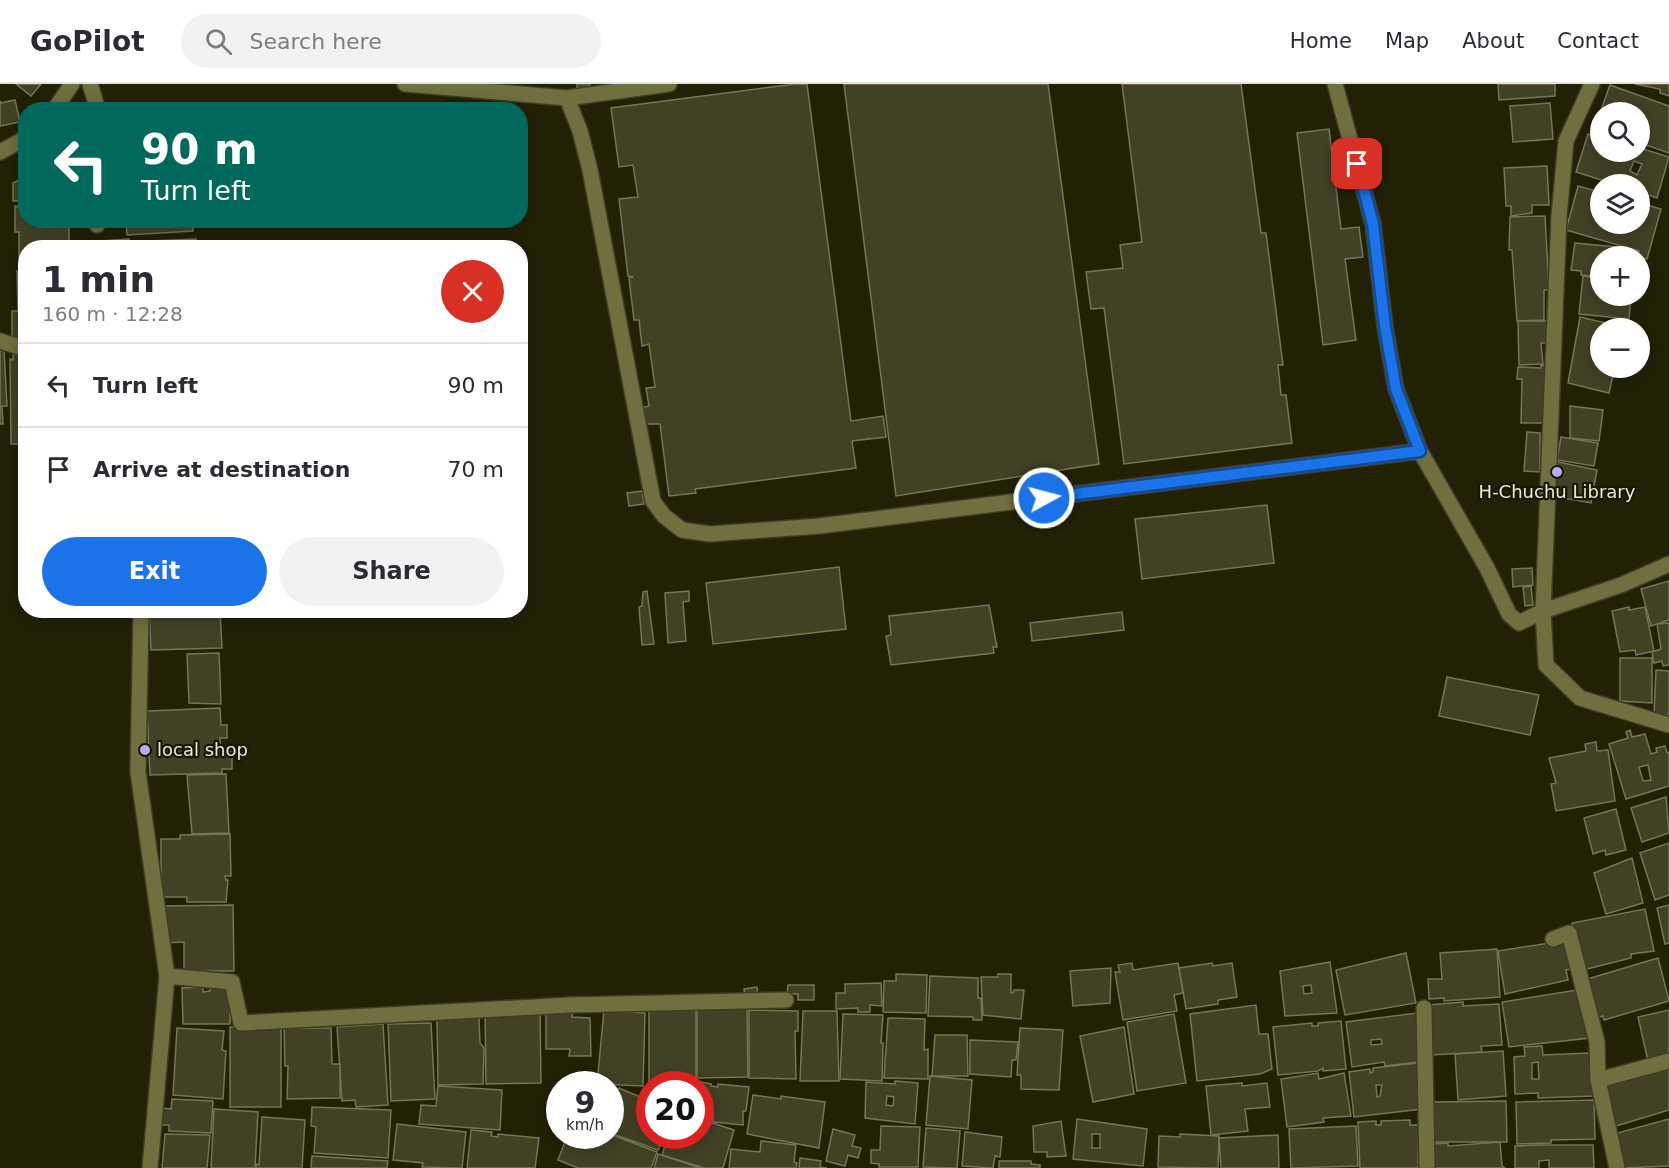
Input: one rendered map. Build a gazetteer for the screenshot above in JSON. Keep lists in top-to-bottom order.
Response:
{
  "places": ["H-Chuchu Library", "local shop"],
  "page": {
    "header": "GoPilot",
    "search": "Search here",
    "nav": [
      "Home",
      "Map",
      "About",
      "Contact"
    ],
    "map_buttons": ["+", "−"],
    "turn": ["90 m", "Turn left"],
    "heading": ["1 min", "160 m · 12:28"],
    "list": [
      {
        "name": "Turn left",
        "value": "90 m"
      },
      {
        "name": "Arrive at destination",
        "value": "70 m"
      }
    ],
    "buttons": ["Exit", "Share"],
    "speed": "9 km/h",
    "limit": "20"
  }
}
